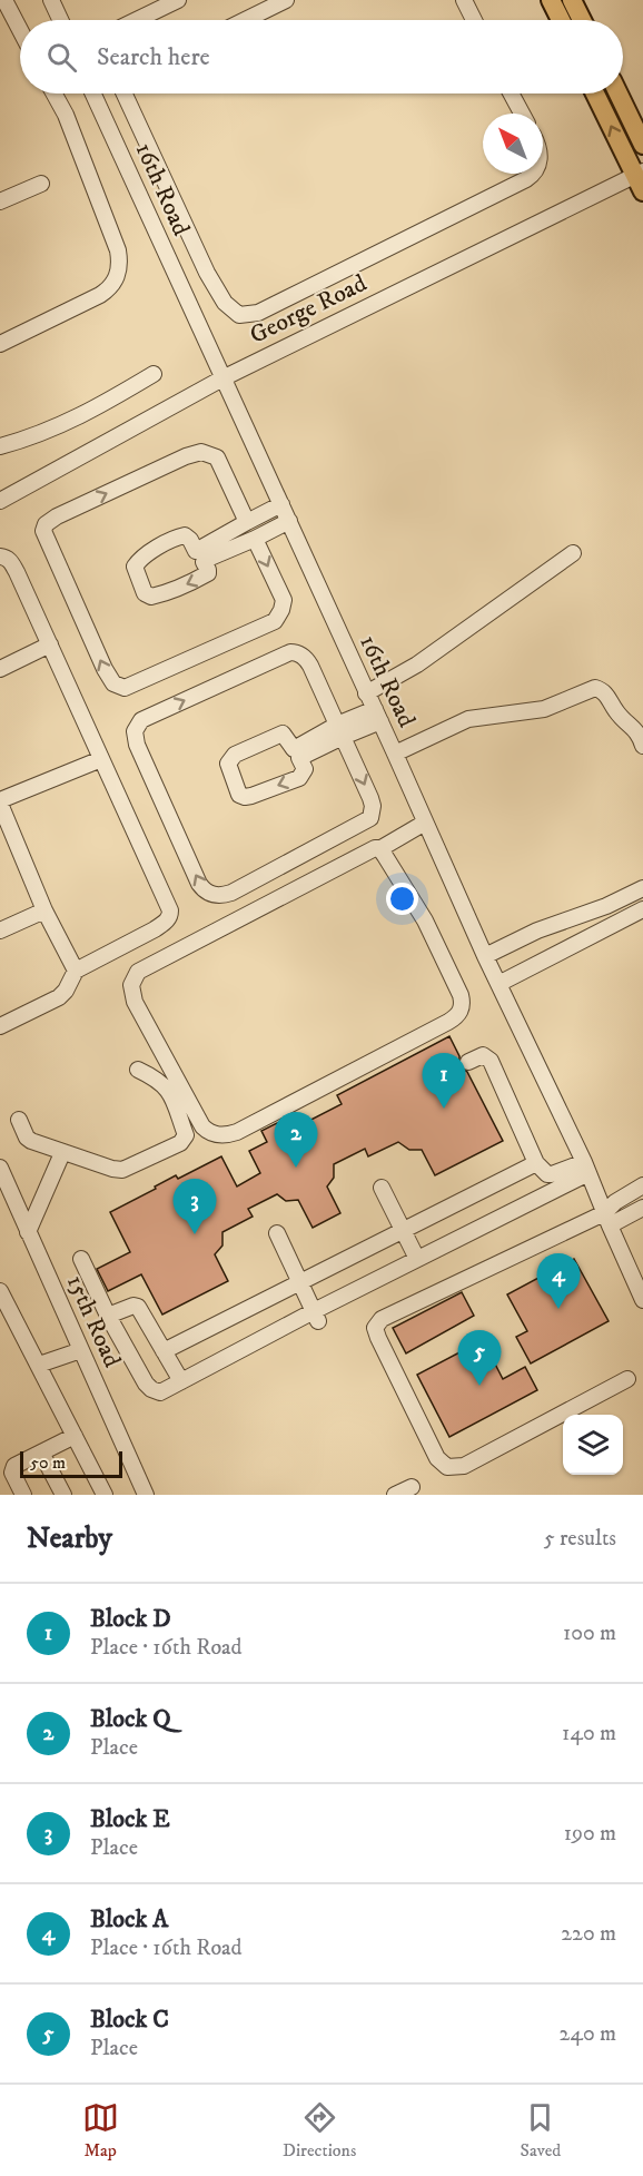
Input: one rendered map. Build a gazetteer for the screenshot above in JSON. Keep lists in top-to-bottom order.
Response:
{
  "streets": {
    "street": ["16th Road", "George Road", "15th Road"]
  },
  "crossings": [
    ["16th Road", "George Road"]
  ],
  "scale_bar": "50 m",
  "north": "top left",
  "page": {
    "search": "Search here",
    "pins": [
      "1",
      "2",
      "3",
      "4",
      "5"
    ],
    "scale": "50 m",
    "heading": ["Nearby", "5 results"],
    "list": [
      {
        "mark": "1",
        "name": "Block D",
        "note": "Place · 16th Road",
        "value": "100 m"
      },
      {
        "mark": "2",
        "name": "Block Q",
        "note": "Place",
        "value": "140 m"
      },
      {
        "mark": "3",
        "name": "Block E",
        "note": "Place",
        "value": "190 m"
      },
      {
        "mark": "4",
        "name": "Block A",
        "note": "Place · 16th Road",
        "value": "220 m"
      },
      {
        "mark": "5",
        "name": "Block C",
        "note": "Place",
        "value": "240 m"
      }
    ],
    "nav": ["Map", "Directions", "Saved"]
  }
}
